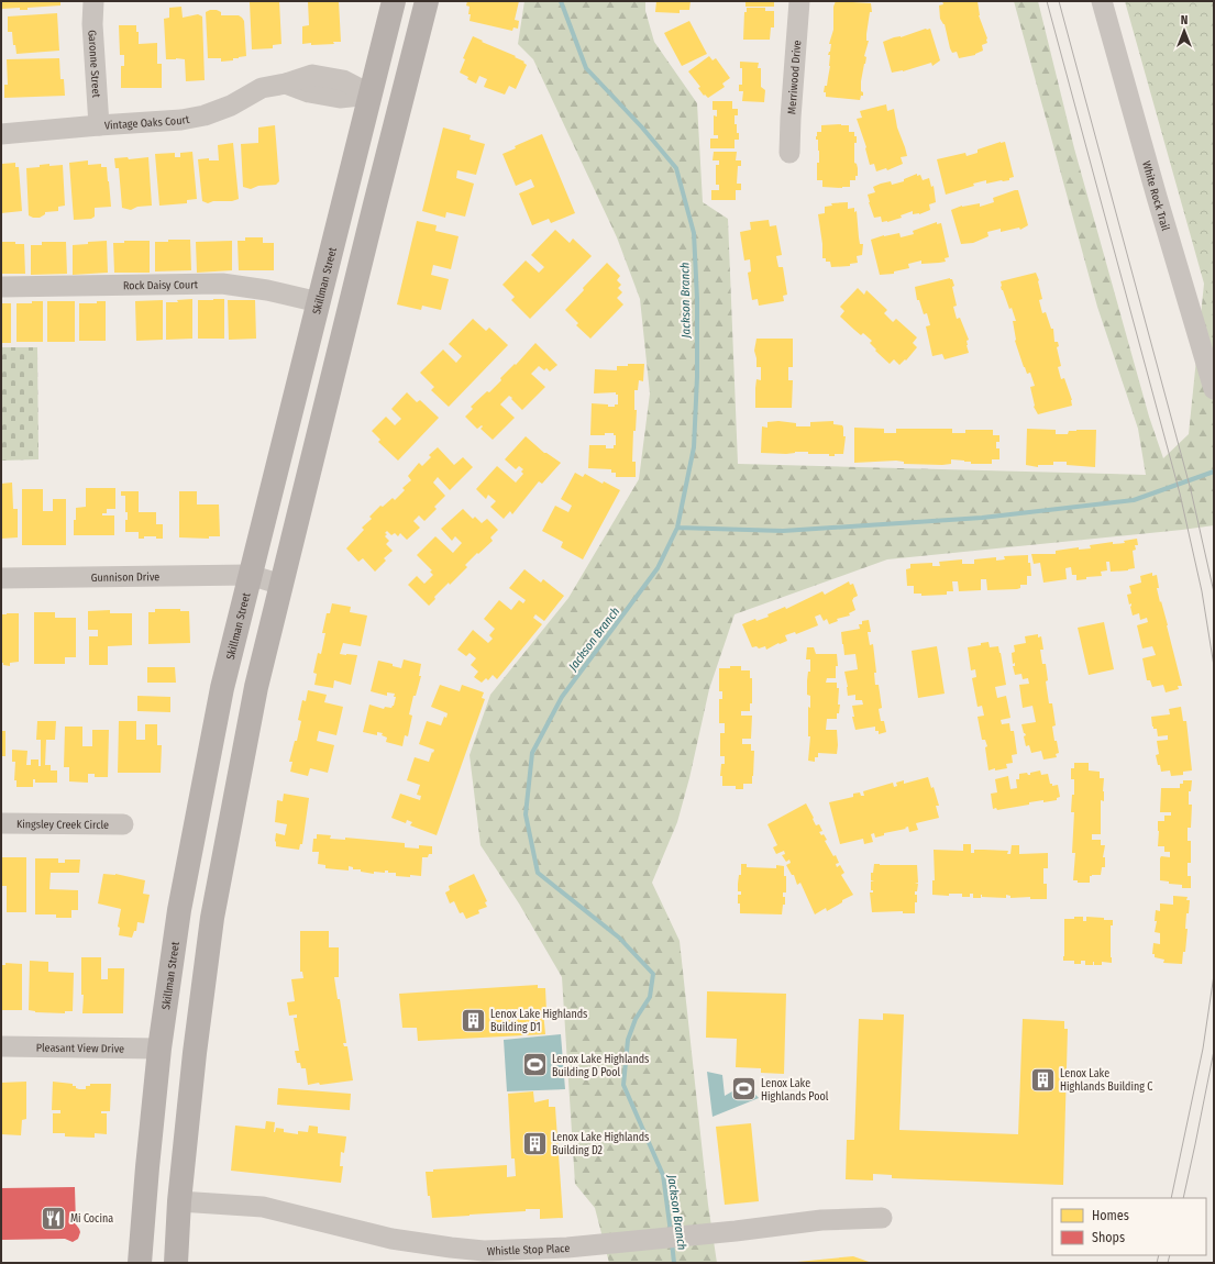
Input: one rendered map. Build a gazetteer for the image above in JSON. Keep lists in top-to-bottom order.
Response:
{
  "streets": {
    "main road": ["Skillman Street"],
    "street": [
      "Garonne Street",
      "Merriwood Drive",
      "Vintage Oaks Court",
      "White Rock Trail",
      "Rock Daisy Court",
      "Gunnison Drive",
      "Kingsley Creek Circle",
      "Pleasant View Drive",
      "Whistle Stop Place"
    ]
  },
  "crossings": [
    ["Garonne Street", "Vintage Oaks Court"],
    ["Vintage Oaks Court", "Skillman Street"],
    ["Skillman Street", "Rock Daisy Court"],
    ["Skillman Street", "Gunnison Drive"],
    ["Skillman Street", "Pleasant View Drive"]
  ],
  "water": ["Jackson Branch"],
  "places": {
    "building": ["Lenox Lake Highlands Building D1", "Lenox Lake Highlands Building C", "Lenox Lake Highlands Building D2"],
    "sports": ["Lenox Lake Highlands Building D Pool", "Lenox Lake Highlands Pool"],
    "restaurant": ["Mi Cocina"]
  },
  "legend": ["Homes", "Shops"],
  "north": "top"
}
